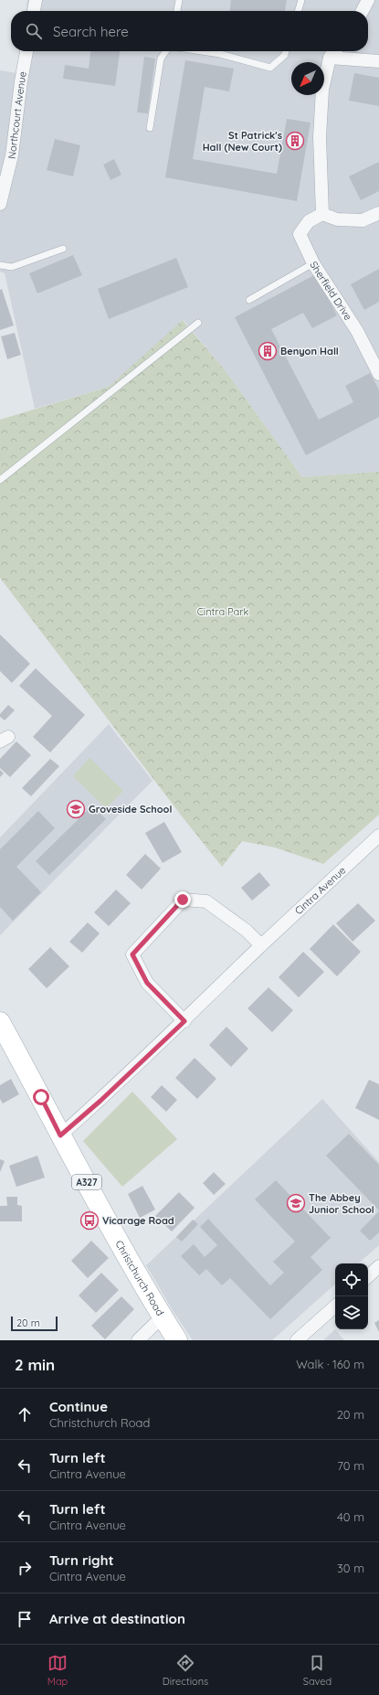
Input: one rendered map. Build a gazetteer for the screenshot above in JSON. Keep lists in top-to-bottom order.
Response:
{
  "streets": {
    "main road": ["A327", "Christchurch Road"],
    "street": ["Northcourt Avenue", "Sherfield Drive", "Cintra Avenue"]
  },
  "crossings": [
    ["Cintra Avenue", "Christchurch Road"]
  ],
  "parks": ["Cintra Park"],
  "places": {
    "building": ["St Patrick's Hall (New Court)", "Benyon Hall"],
    "school or university": ["Groveside School", "The Abbey Junior School"],
    "bus stop": ["Vicarage Road"]
  },
  "scale_bar": "20 m",
  "north": "bottom left",
  "page": {
    "search": "Search here",
    "scale": "20 m",
    "heading": ["2 min", "Walk · 160 m"],
    "list": [
      ["Continue", "Christchurch Road", "20 m"],
      ["Turn left", "Cintra Avenue", "70 m"],
      ["Turn left", "Cintra Avenue", "40 m"],
      ["Turn right", "Cintra Avenue", "30 m"],
      "Arrive at destination"
    ],
    "nav": ["Map", "Directions", "Saved"]
  }
}
